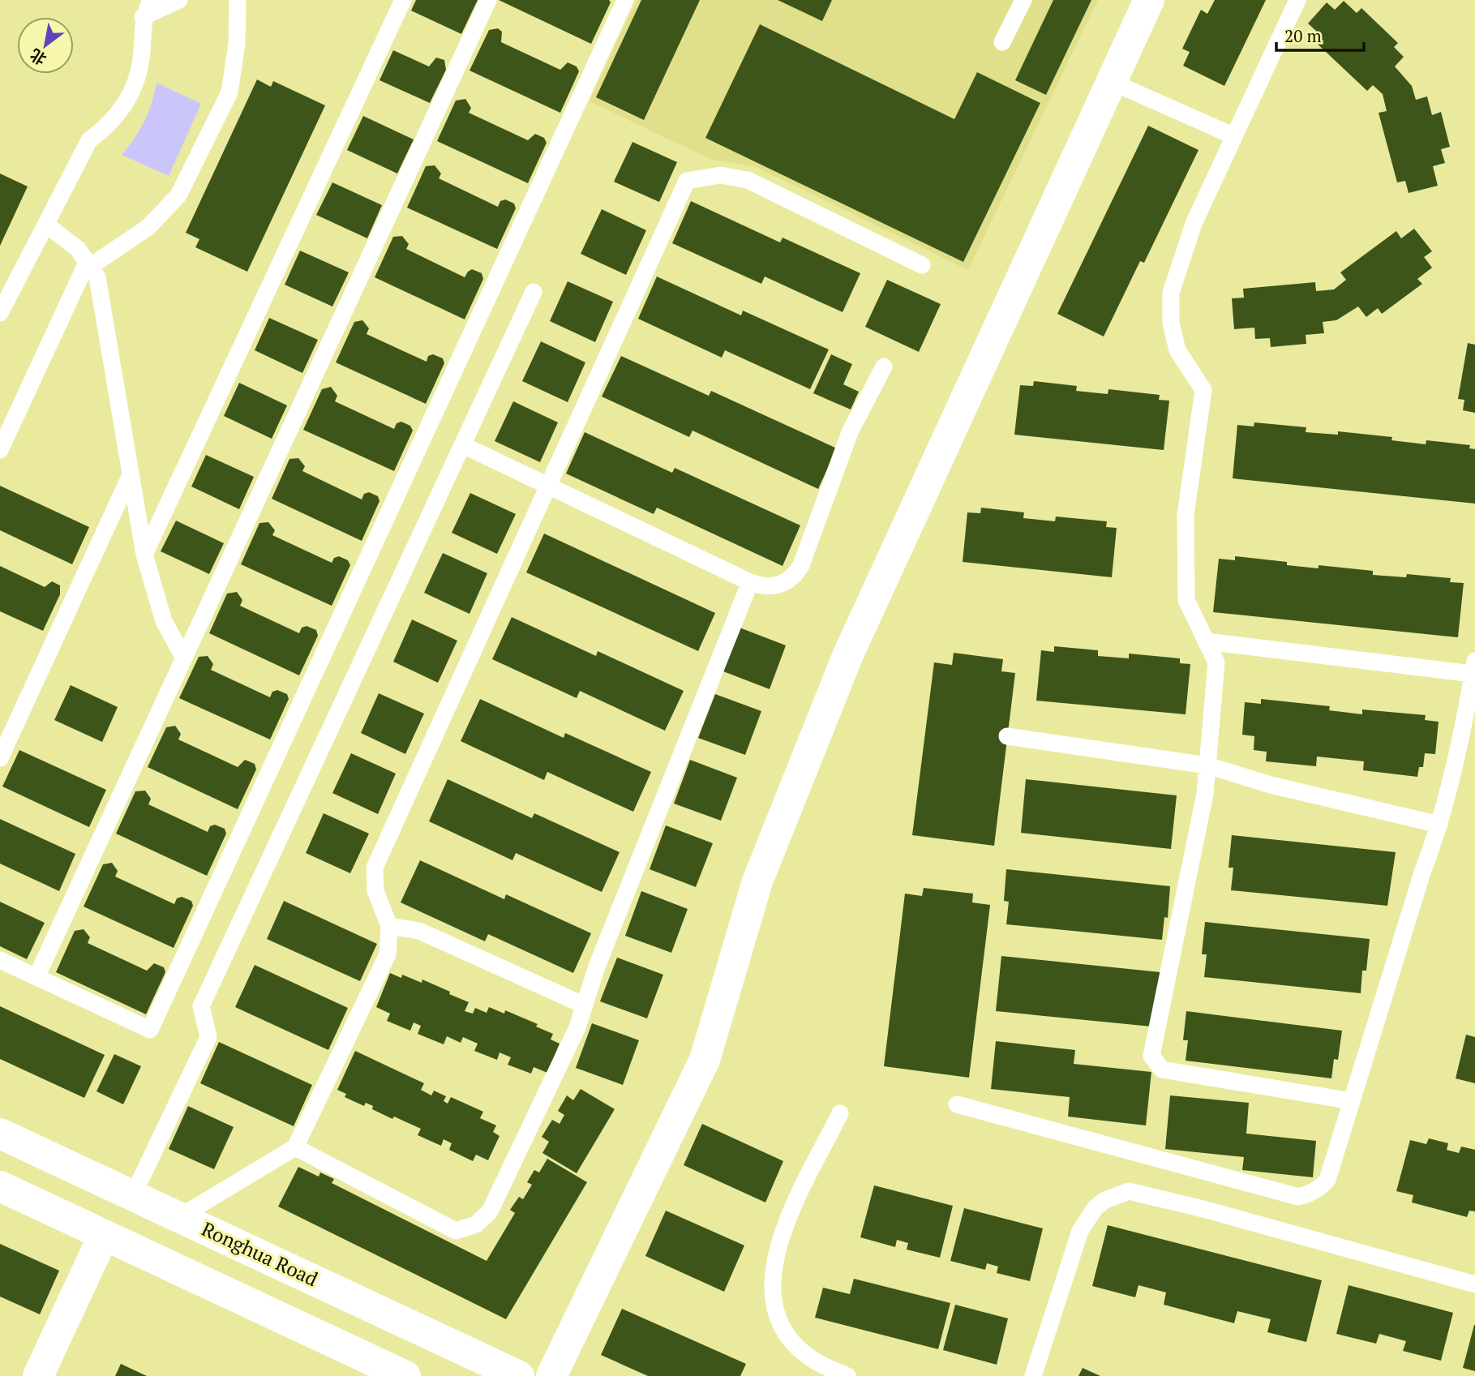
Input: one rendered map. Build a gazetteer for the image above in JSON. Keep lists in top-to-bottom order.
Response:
{
  "streets": {
    "street": ["Ronghua Road"]
  },
  "scale_bar": "20 m",
  "north": "bottom left"
}
